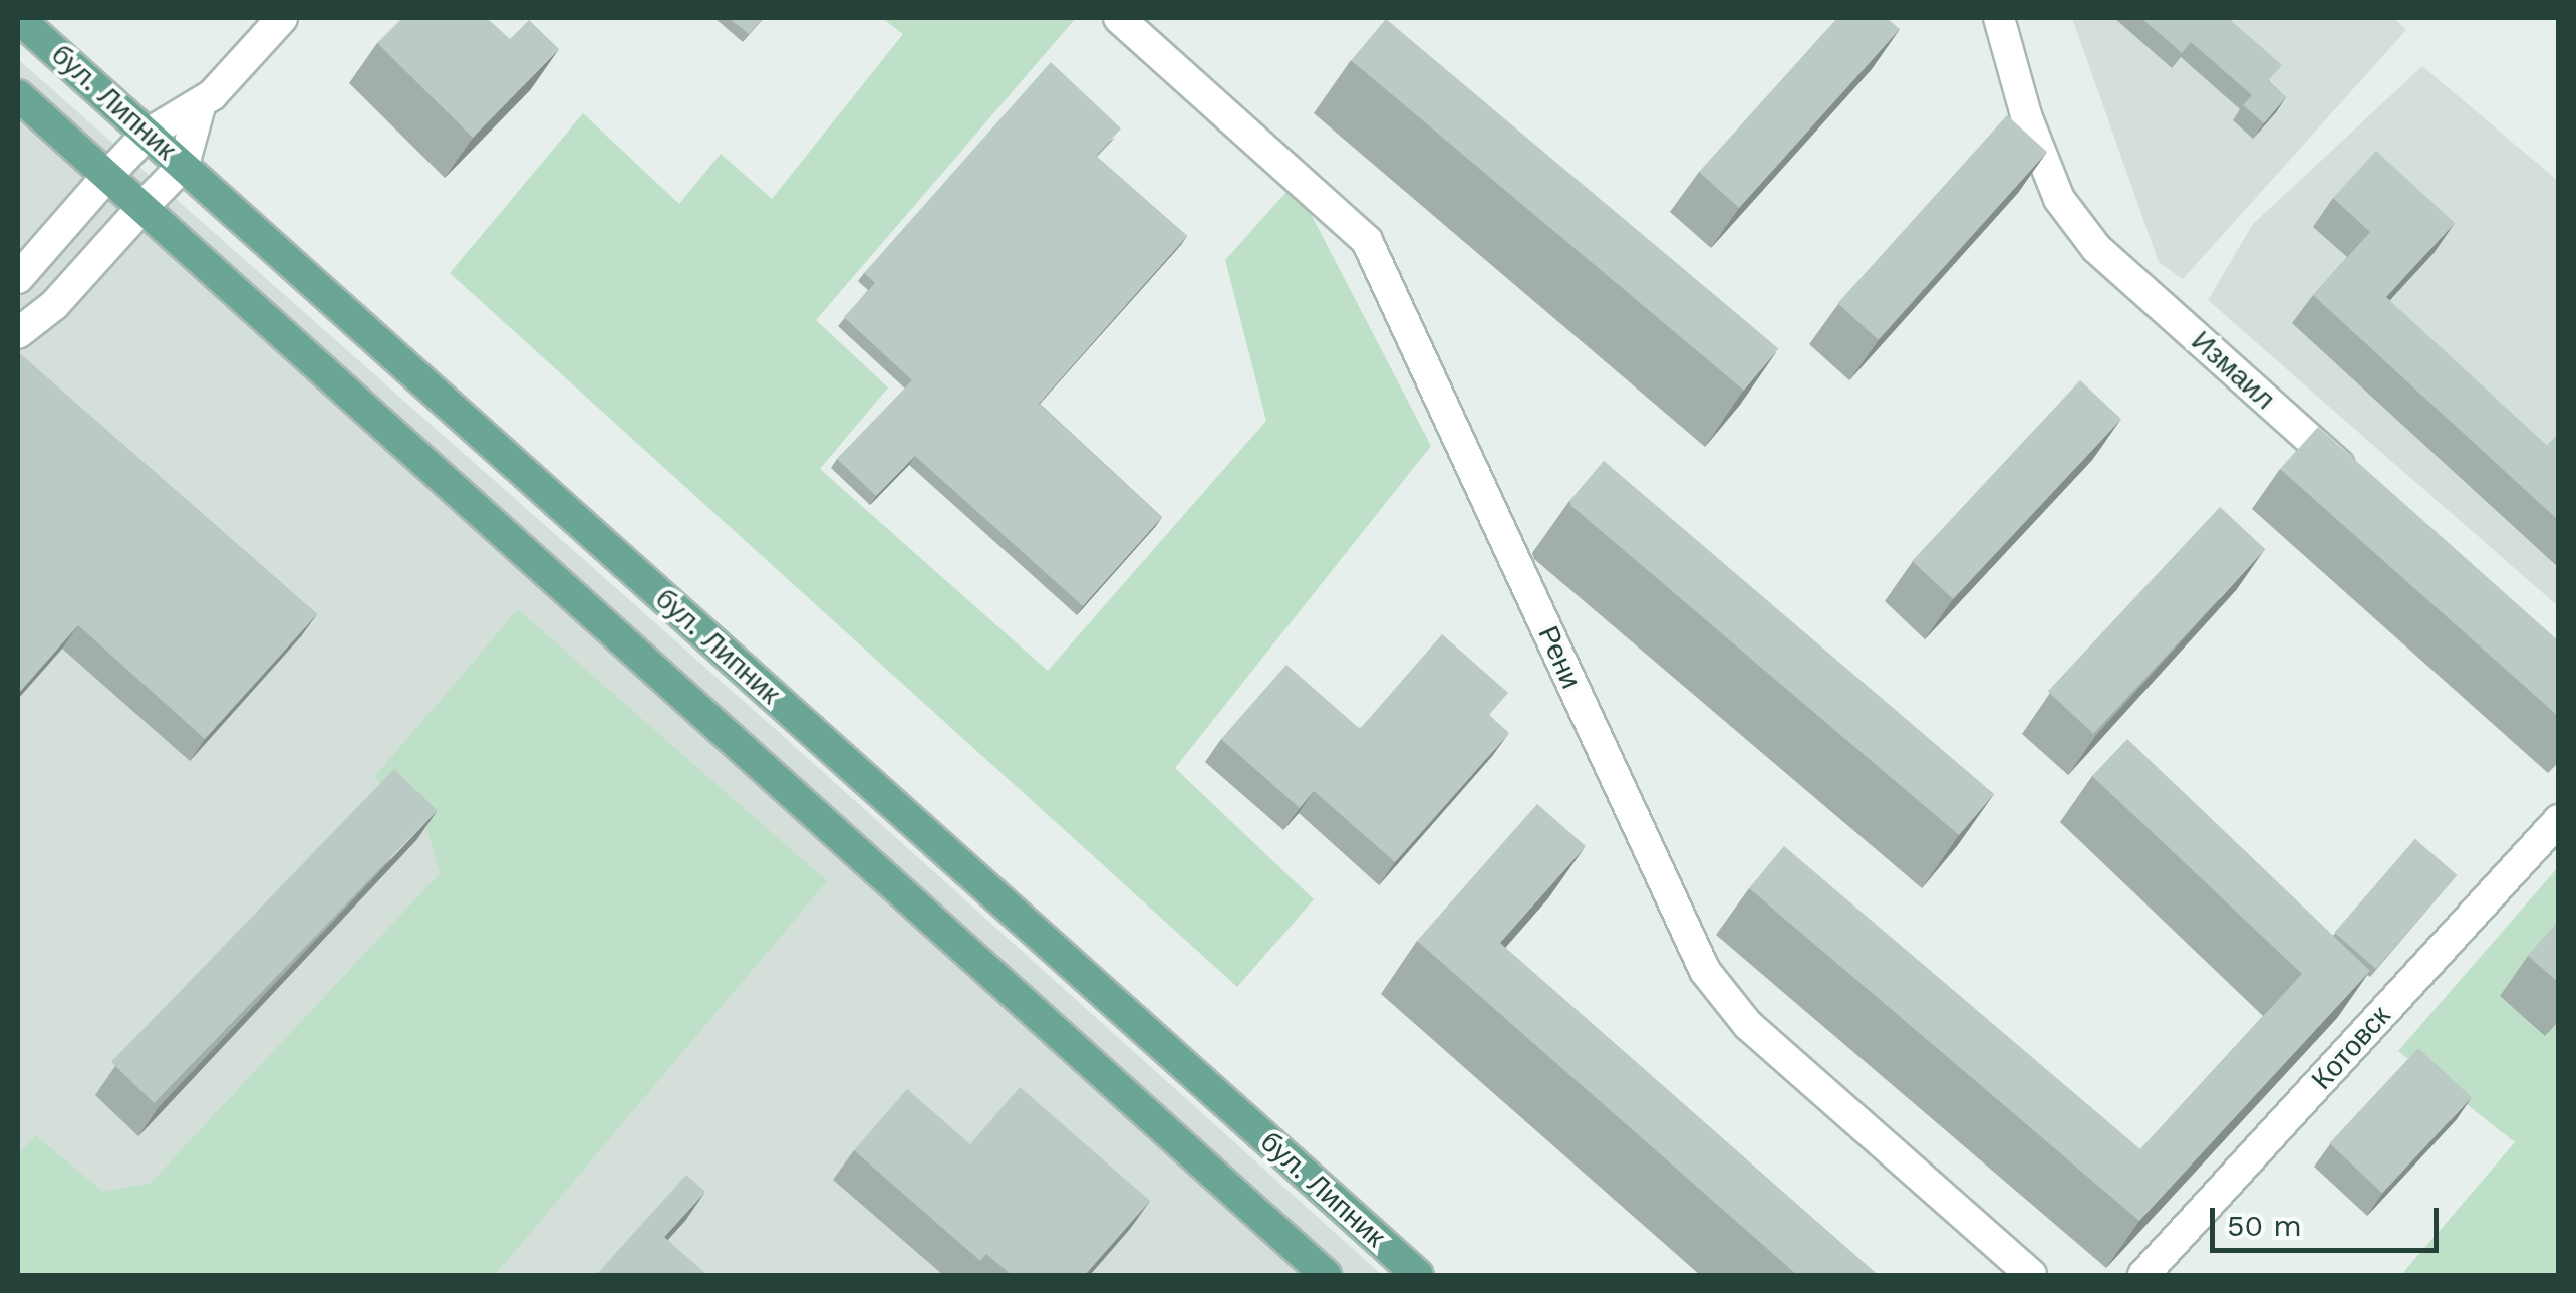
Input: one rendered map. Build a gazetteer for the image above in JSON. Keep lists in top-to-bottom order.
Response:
{
  "streets": {
    "main road": ["бул. Липник"],
    "street": ["Измаил", "Рени", "Котовск"]
  },
  "scale_bar": "50 m"
}
